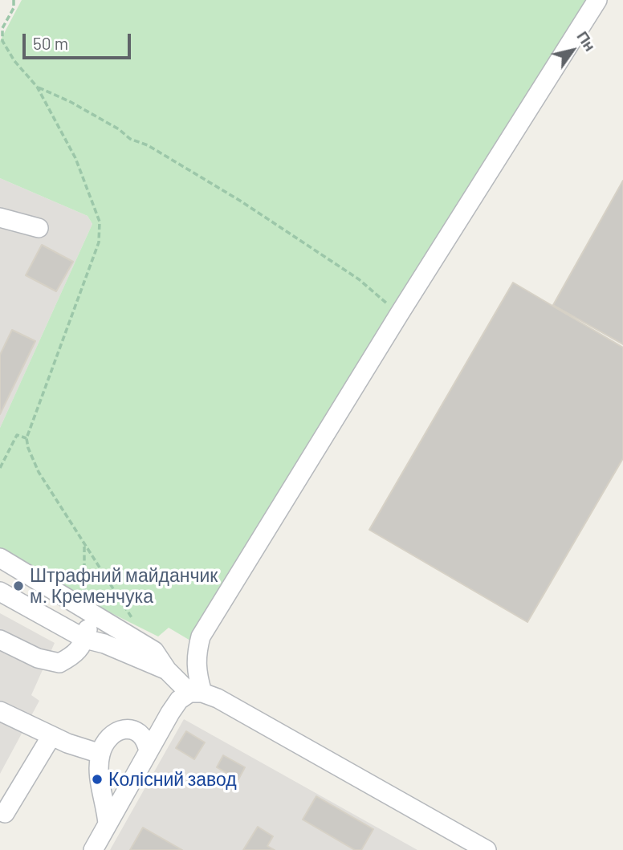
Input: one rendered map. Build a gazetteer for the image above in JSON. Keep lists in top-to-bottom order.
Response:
{
  "places": ["Штрафний майданчик м. Кременчука", "Колісний завод"],
  "scale_bar": "50 m",
  "north": "top right"
}
